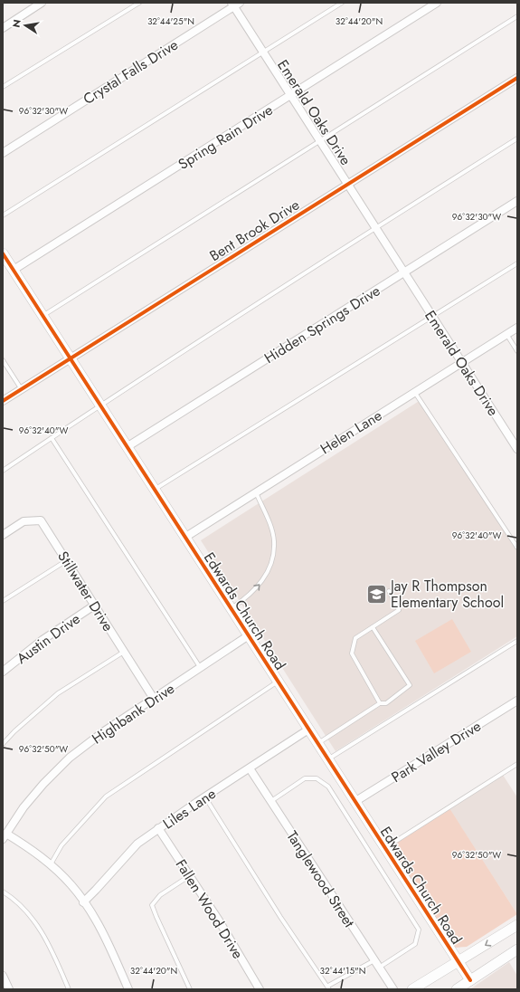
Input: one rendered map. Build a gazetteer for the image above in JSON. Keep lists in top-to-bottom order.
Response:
{
  "streets": {
    "street": [
      "Crystal Falls Drive",
      "Emerald Oaks Drive",
      "Spring Rain Drive",
      "Bent Brook Drive",
      "Hidden Springs Drive",
      "Helen Lane",
      "Stillwater Drive",
      "Edwards Church Road",
      "Austin Drive",
      "Highbank Drive",
      "Park Valley Drive",
      "Liles Lane",
      "Tanglewood Street",
      "Fallen Wood Drive"
    ]
  },
  "crossings": [
    ["Crystal Falls Drive", "Emerald Oaks Drive"],
    ["Emerald Oaks Drive", "Spring Rain Drive"],
    ["Emerald Oaks Drive", "Bent Brook Drive"],
    ["Emerald Oaks Drive", "Hidden Springs Drive"],
    ["Emerald Oaks Drive", "Helen Lane"],
    ["Spring Rain Drive", "Edwards Church Road"],
    ["Bent Brook Drive", "Edwards Church Road"],
    ["Hidden Springs Drive", "Edwards Church Road"],
    ["Helen Lane", "Edwards Church Road"],
    ["Stillwater Drive", "Austin Drive"],
    ["Stillwater Drive", "Highbank Drive"],
    ["Edwards Church Road", "Highbank Drive"],
    ["Edwards Church Road", "Park Valley Drive"],
    ["Edwards Church Road", "Liles Lane"],
    ["Liles Lane", "Tanglewood Street"],
    ["Liles Lane", "Fallen Wood Drive"]
  ],
  "places": {
    "school or university": ["Jay R Thompson Elementary School"]
  },
  "north": "left",
  "coordinates": [
    "32°44'25\"N",
    "32°44'20\"N",
    "96°32'30\"W",
    "96°32'40\"W",
    "96°32'50\"W",
    "32°44'15\"N"
  ]
}
